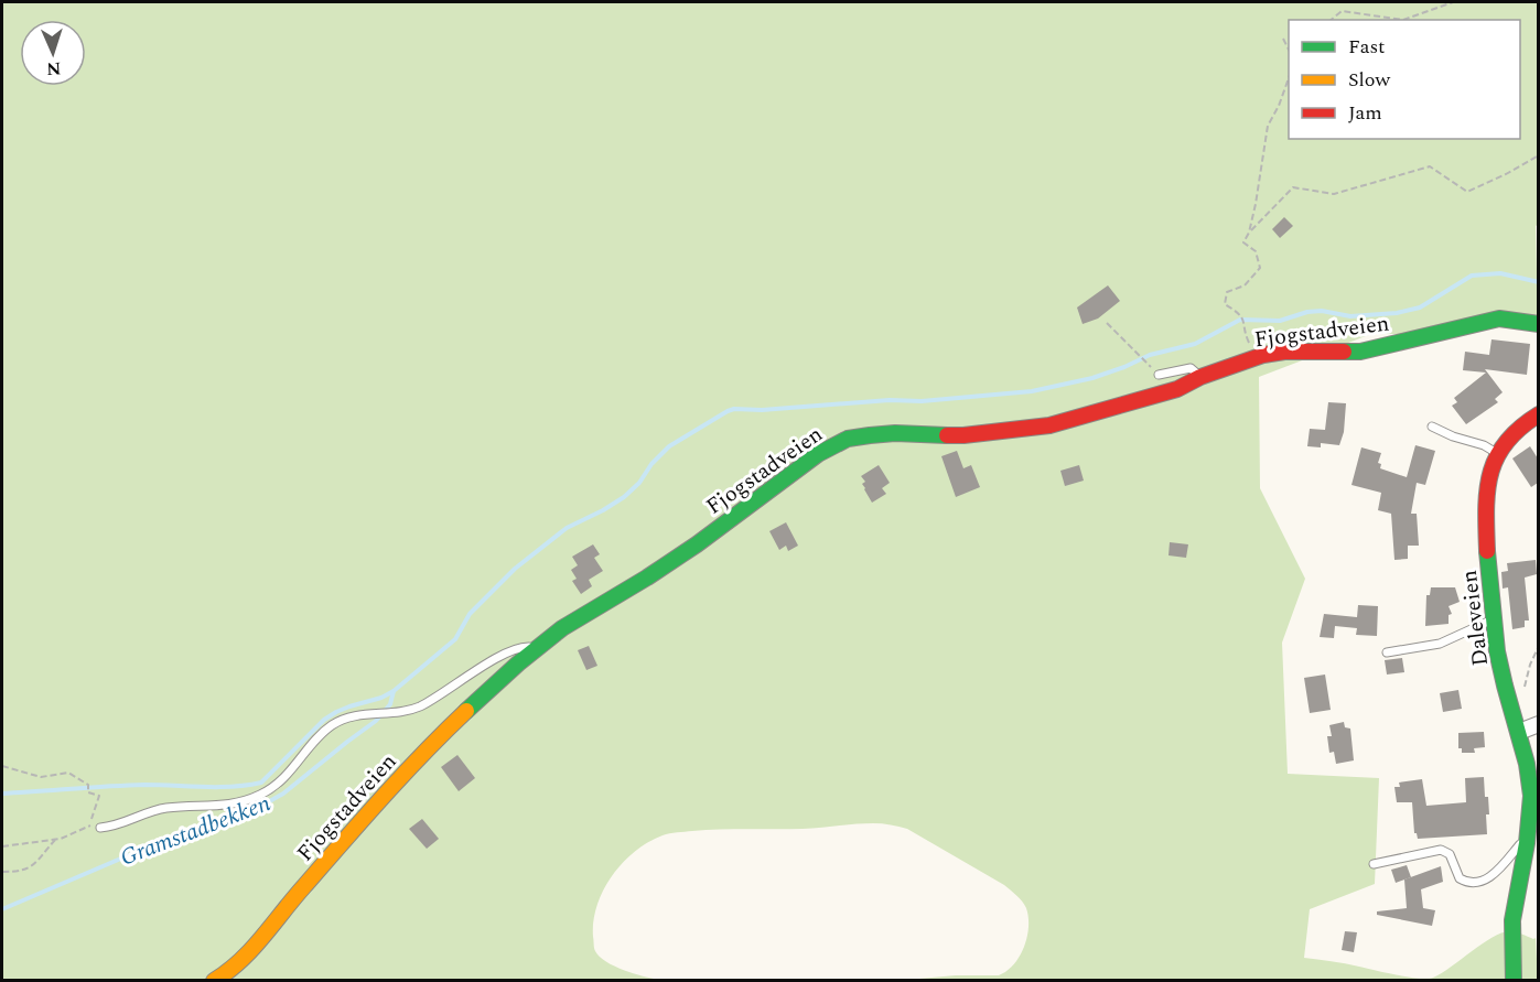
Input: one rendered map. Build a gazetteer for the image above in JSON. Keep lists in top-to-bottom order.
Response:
{
  "streets": {
    "main road": ["Fjogstadveien", "Daleveien"]
  },
  "water": ["Gramstadbekken"],
  "legend": ["Fast", "Slow", "Jam"],
  "north": "bottom"
}
